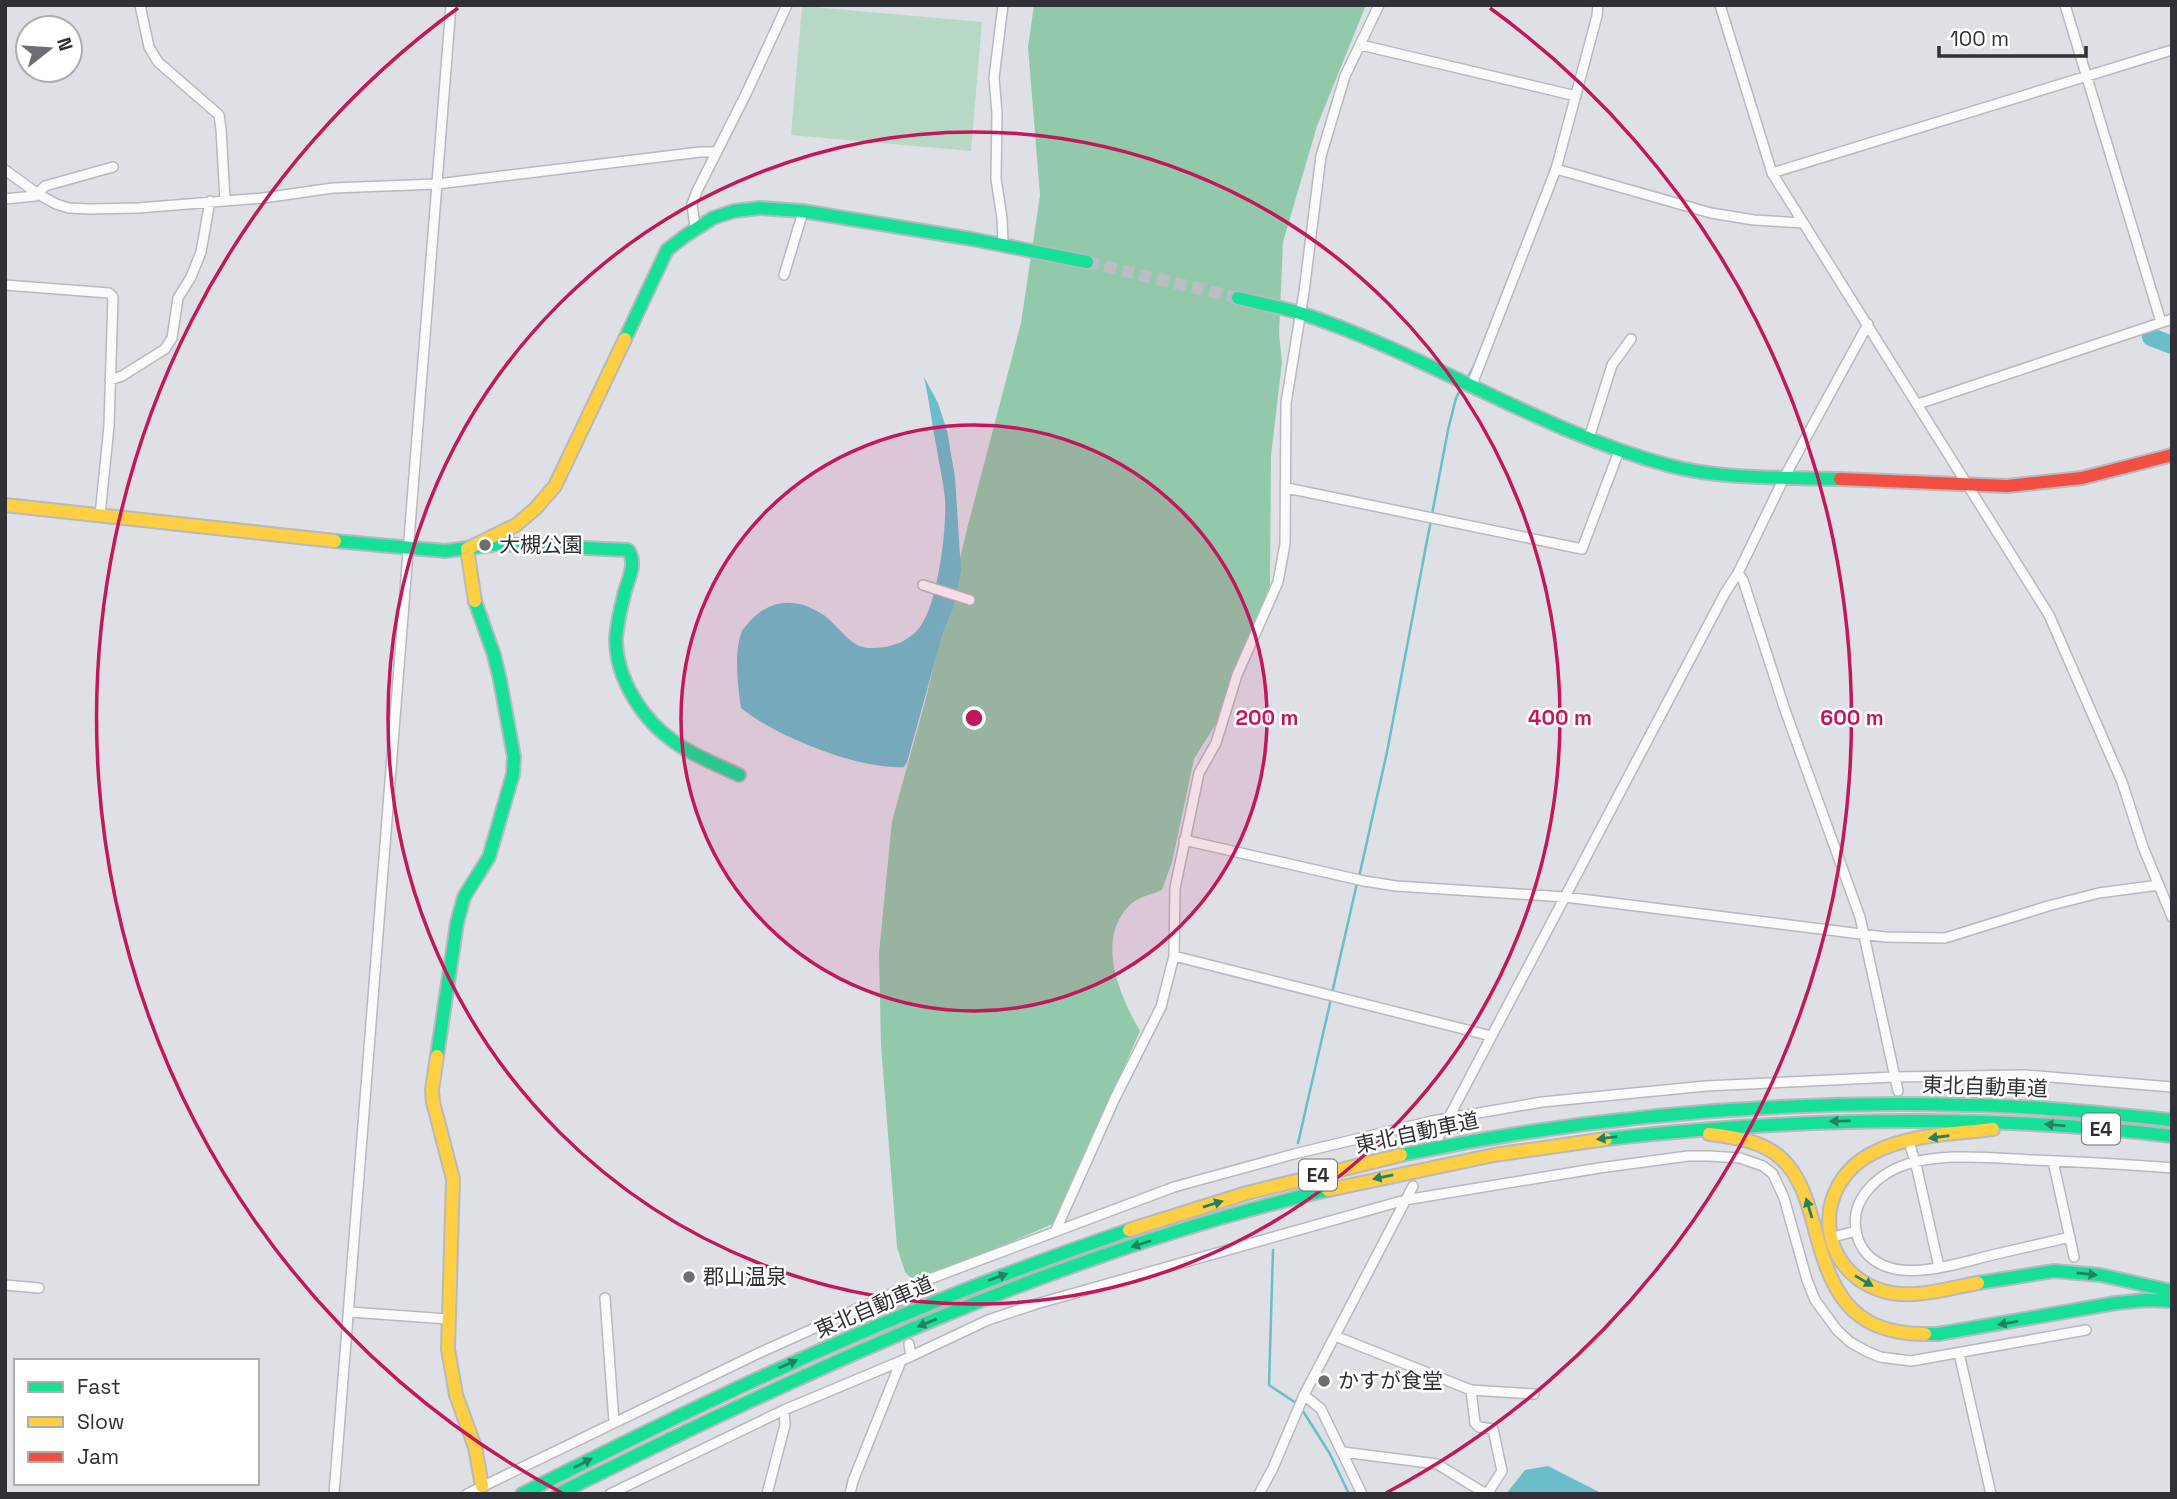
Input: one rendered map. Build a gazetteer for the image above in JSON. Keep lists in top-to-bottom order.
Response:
{
  "streets": {
    "main road": ["東北自動車道", "E4"]
  },
  "places": ["大槻公園", "郡山温泉", "かすが食堂"],
  "legend": ["Fast", "Slow", "Jam"],
  "scale_bar": "100 m",
  "north": "right",
  "rings": ["200 m", "400 m", "600 m"]
}
